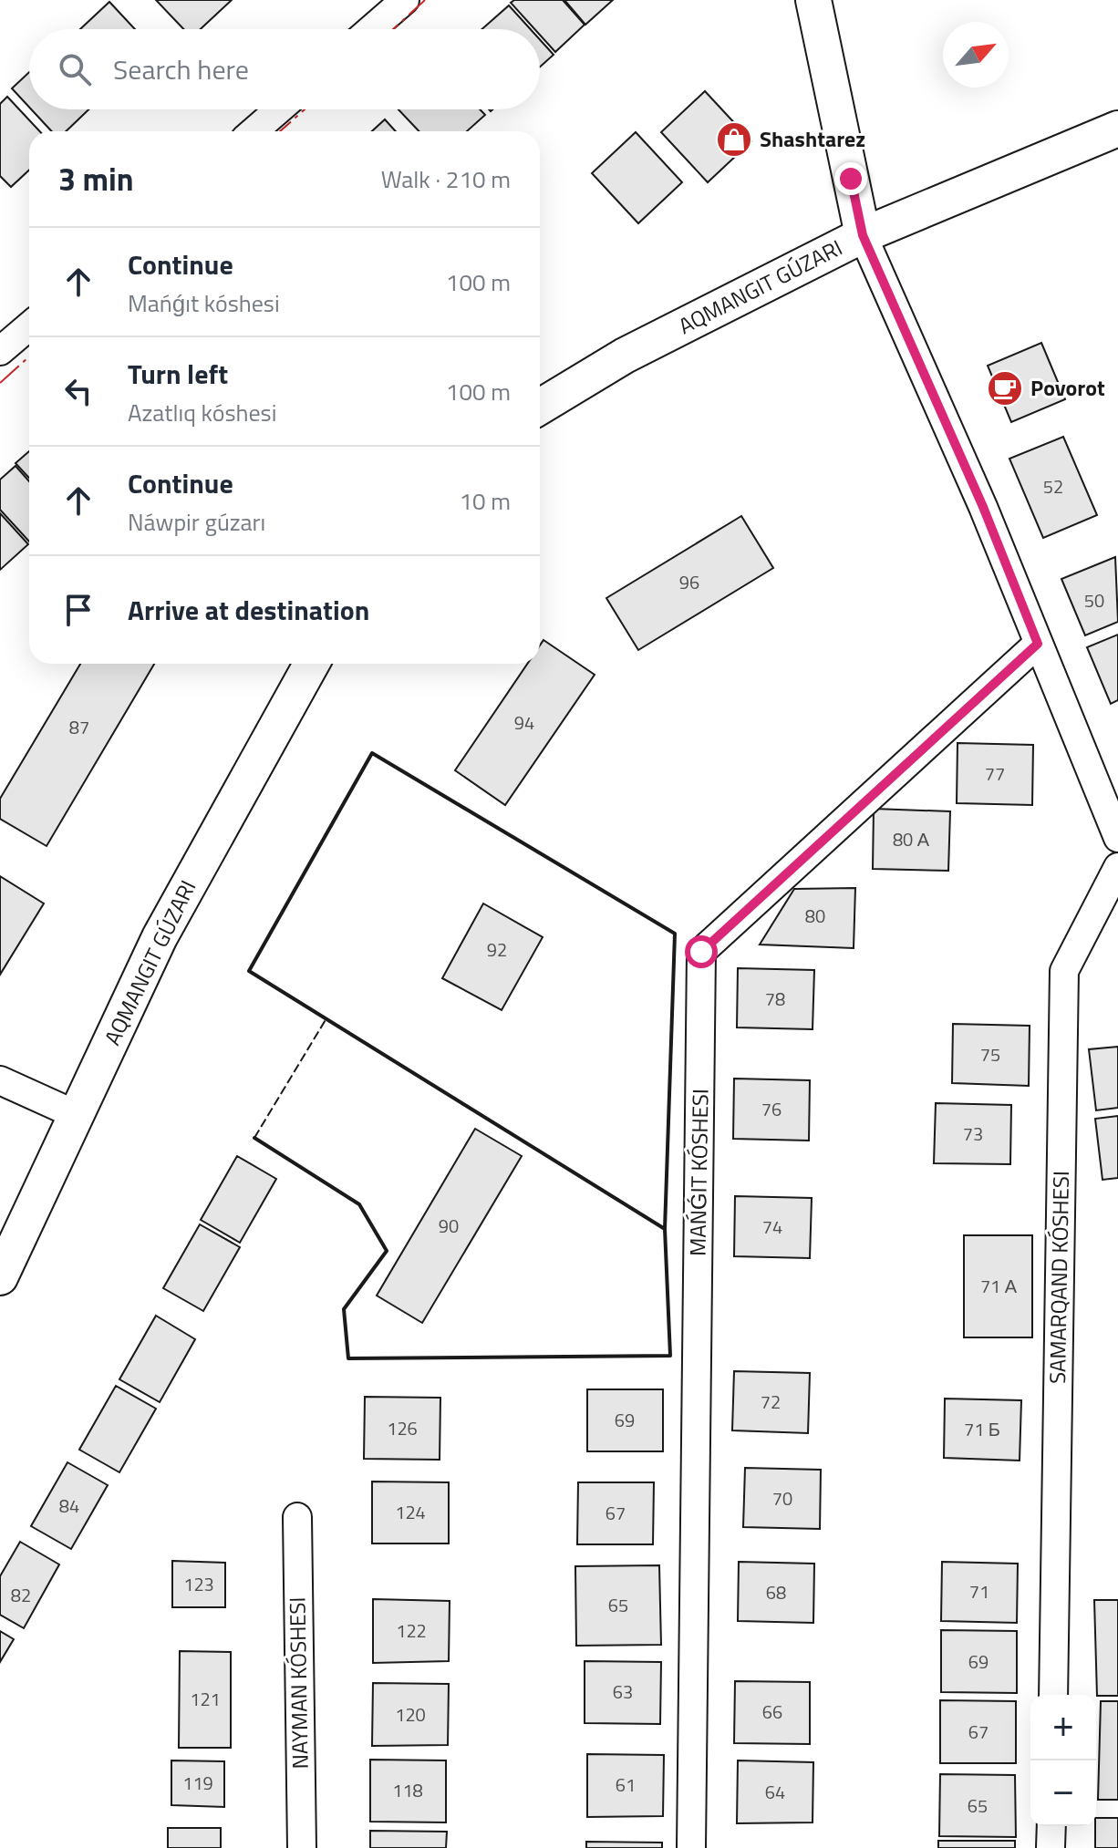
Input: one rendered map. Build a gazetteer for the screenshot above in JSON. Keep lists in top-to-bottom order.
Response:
{
  "streets": {
    "street": ["SAMARQAND KÓSHESI", "NAYMAN KÓSHESI"]
  },
  "places": {
    "shop": ["Shashtarez"],
    "cafe": ["Povorot"]
  },
  "house_numbers": [
    "52",
    "96",
    "50",
    "94",
    "87",
    "77",
    "80 А",
    "80",
    "92",
    "78",
    "75",
    "76",
    "73",
    "90",
    "74",
    "71 А",
    "72",
    "69",
    "126",
    "71 Б",
    "70",
    "84",
    "124",
    "67",
    "123",
    "71",
    "68",
    "82",
    "65",
    "122",
    "69",
    "63",
    "121",
    "66",
    "120",
    "67",
    "119",
    "61",
    "118",
    "64",
    "65"
  ],
  "north": "top right",
  "page": {
    "search": "Search here",
    "heading": ["3 min", "Walk · 210 m"],
    "list": [
      ["Continue", "Mańǵıt kóshesi", "100 m"],
      ["Turn left", "Azatlıq kóshesi", "100 m"],
      ["Continue", "Náwpir gúzarı", "10 m"],
      "Arrive at destination"
    ],
    "map_buttons": ["+", "−"]
  }
}
